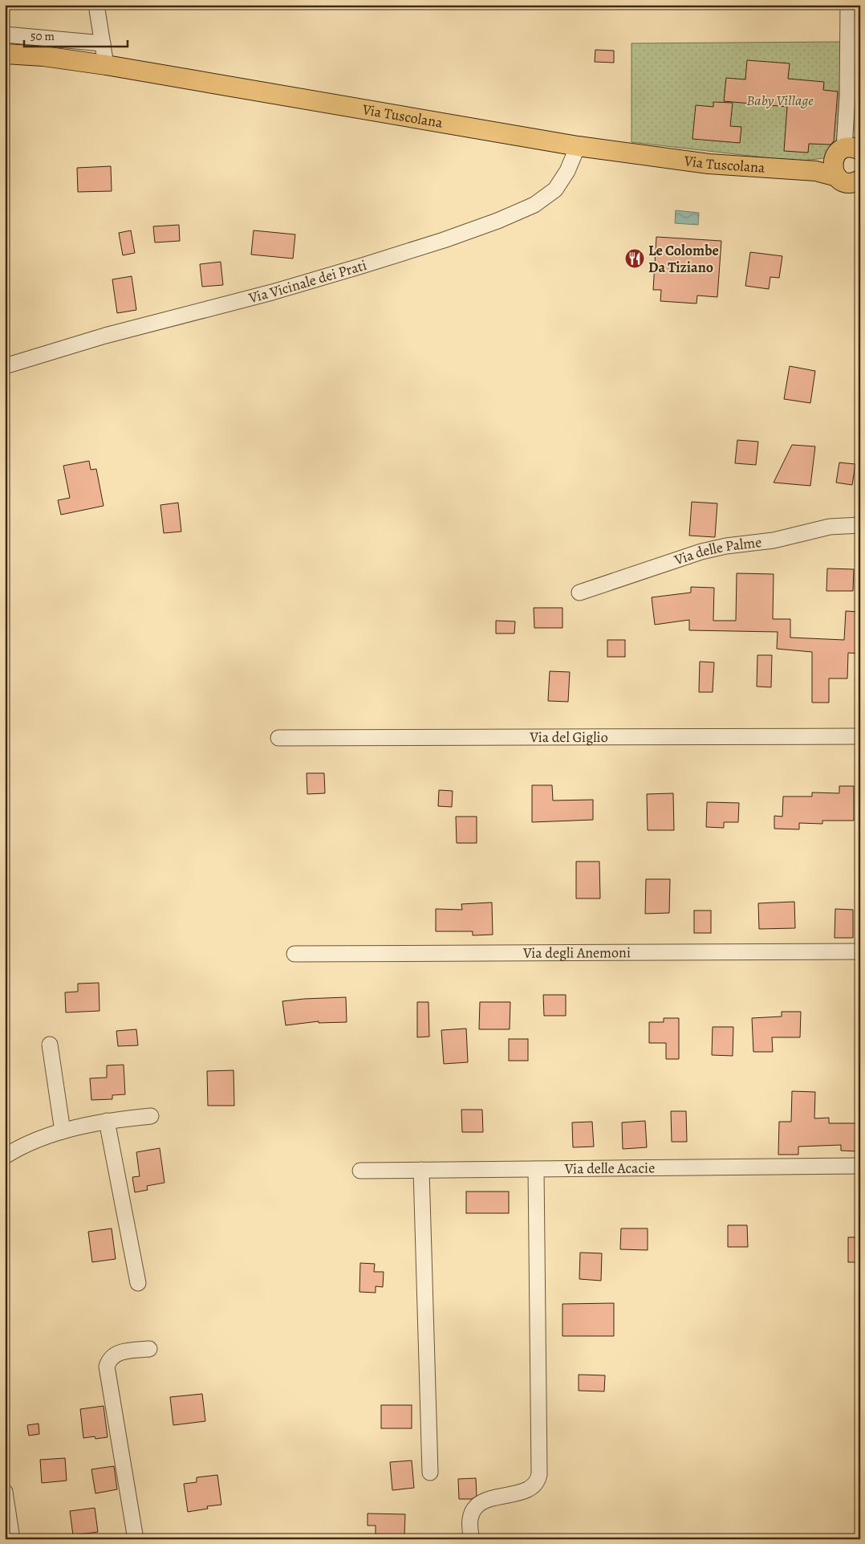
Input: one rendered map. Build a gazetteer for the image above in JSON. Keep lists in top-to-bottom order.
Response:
{
  "streets": {
    "main road": ["Via Tuscolana"],
    "street": [
      "Via Vicinale dei Prati",
      "Via delle Palme",
      "Via del Giglio",
      "Via degli Anemoni",
      "Via delle Acacie"
    ]
  },
  "crossings": [
    ["Via Tuscolana", "Via Vicinale dei Prati"]
  ],
  "parks": ["Baby Village"],
  "places": {
    "restaurant": ["Le Colombe Da Tiziano"]
  },
  "scale_bar": "50 m"
}
